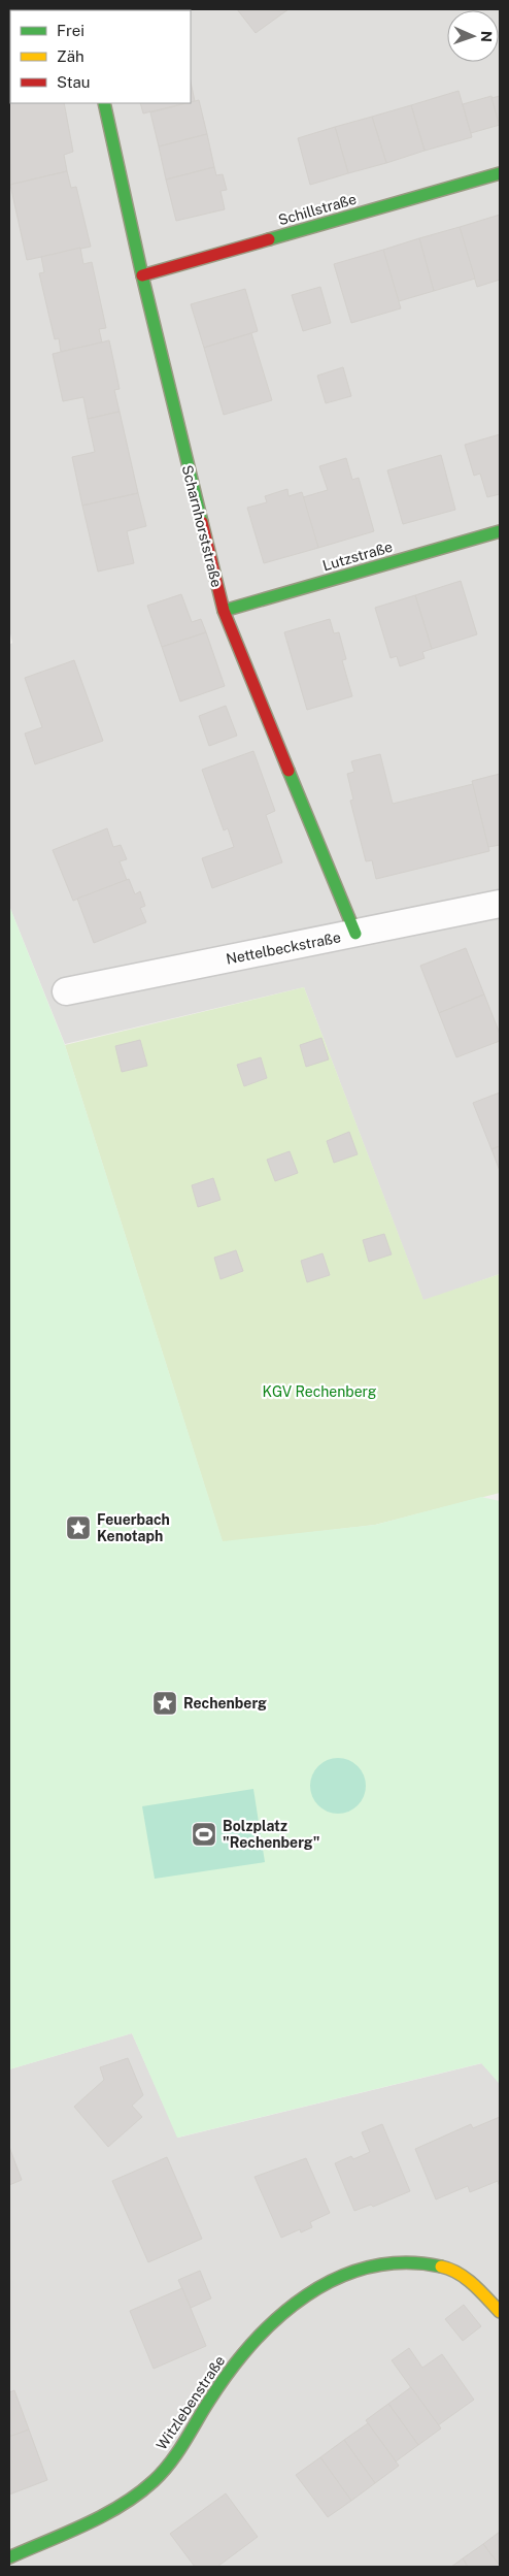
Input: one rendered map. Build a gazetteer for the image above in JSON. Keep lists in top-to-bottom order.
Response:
{
  "streets": {
    "street": [
      "Schillstraße",
      "Scharnhorststraße",
      "Lutzstraße",
      "Nettelbeckstraße",
      "Witzlebenstraße"
    ]
  },
  "crossings": [
    ["Schillstraße", "Scharnhorststraße"],
    ["Scharnhorststraße", "Lutzstraße"],
    ["Scharnhorststraße", "Nettelbeckstraße"]
  ],
  "parks": ["KGV Rechenberg"],
  "places": {
    "place": ["Feuerbach Kenotaph", "Rechenberg"],
    "sports": ["Bolzplatz \"Rechenberg\""]
  },
  "legend": ["Frei", "Zäh", "Stau"],
  "north": "right"
}
